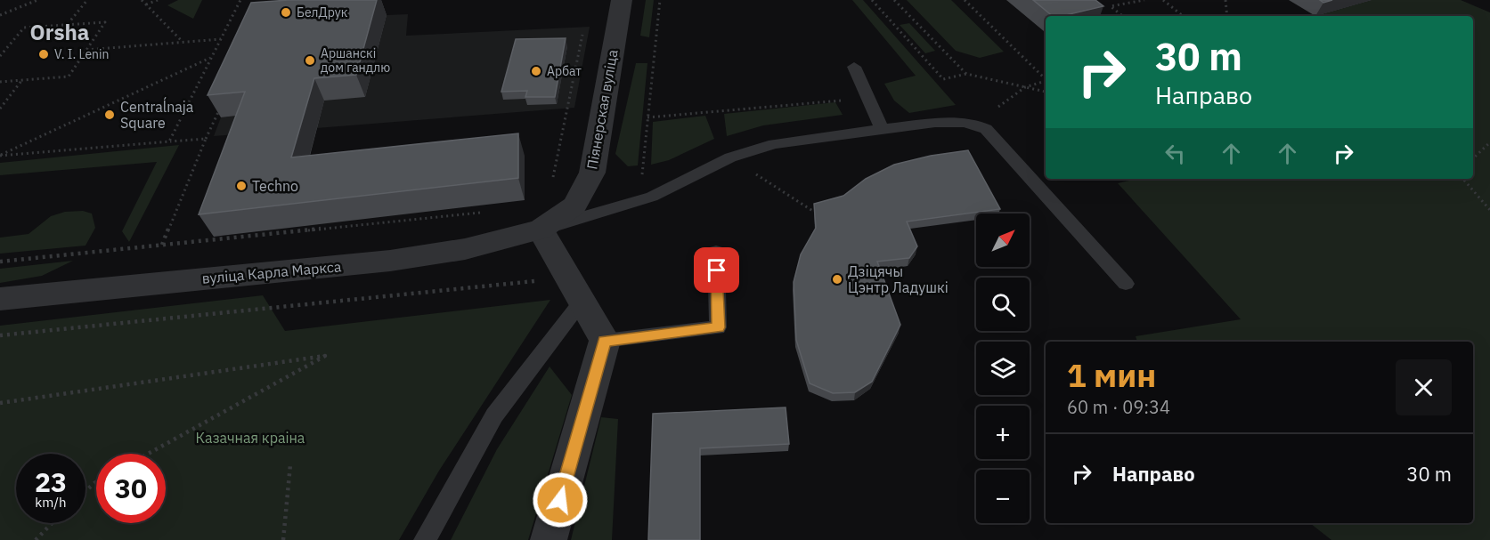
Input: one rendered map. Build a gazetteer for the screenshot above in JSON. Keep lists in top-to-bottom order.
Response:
{
  "streets": {
    "street": ["Піянерская вуліца", "вуліца Карла Маркса"]
  },
  "crossings": [
    ["Піянерская вуліца", "вуліца Карла Маркса"]
  ],
  "districts": ["Orsha"],
  "parks": ["Казачная краіна"],
  "places": [
    "БелДрук",
    "V. I. Lenin",
    "Аршанскі дом гандлю",
    "Арбат",
    "Centraĺnaja Square",
    "Techno",
    "Дзіцячы Цэнтр Ладушкі"
  ],
  "north": "top right",
  "page": {
    "turn": ["30 m", "Направо"],
    "map_buttons": ["+", "−"],
    "heading": ["1 мин", "60 m · 09:34"],
    "list": [
      {
        "name": "Направо",
        "value": "30 m"
      }
    ],
    "speed": "23 km/h",
    "limit": "30"
  }
}
